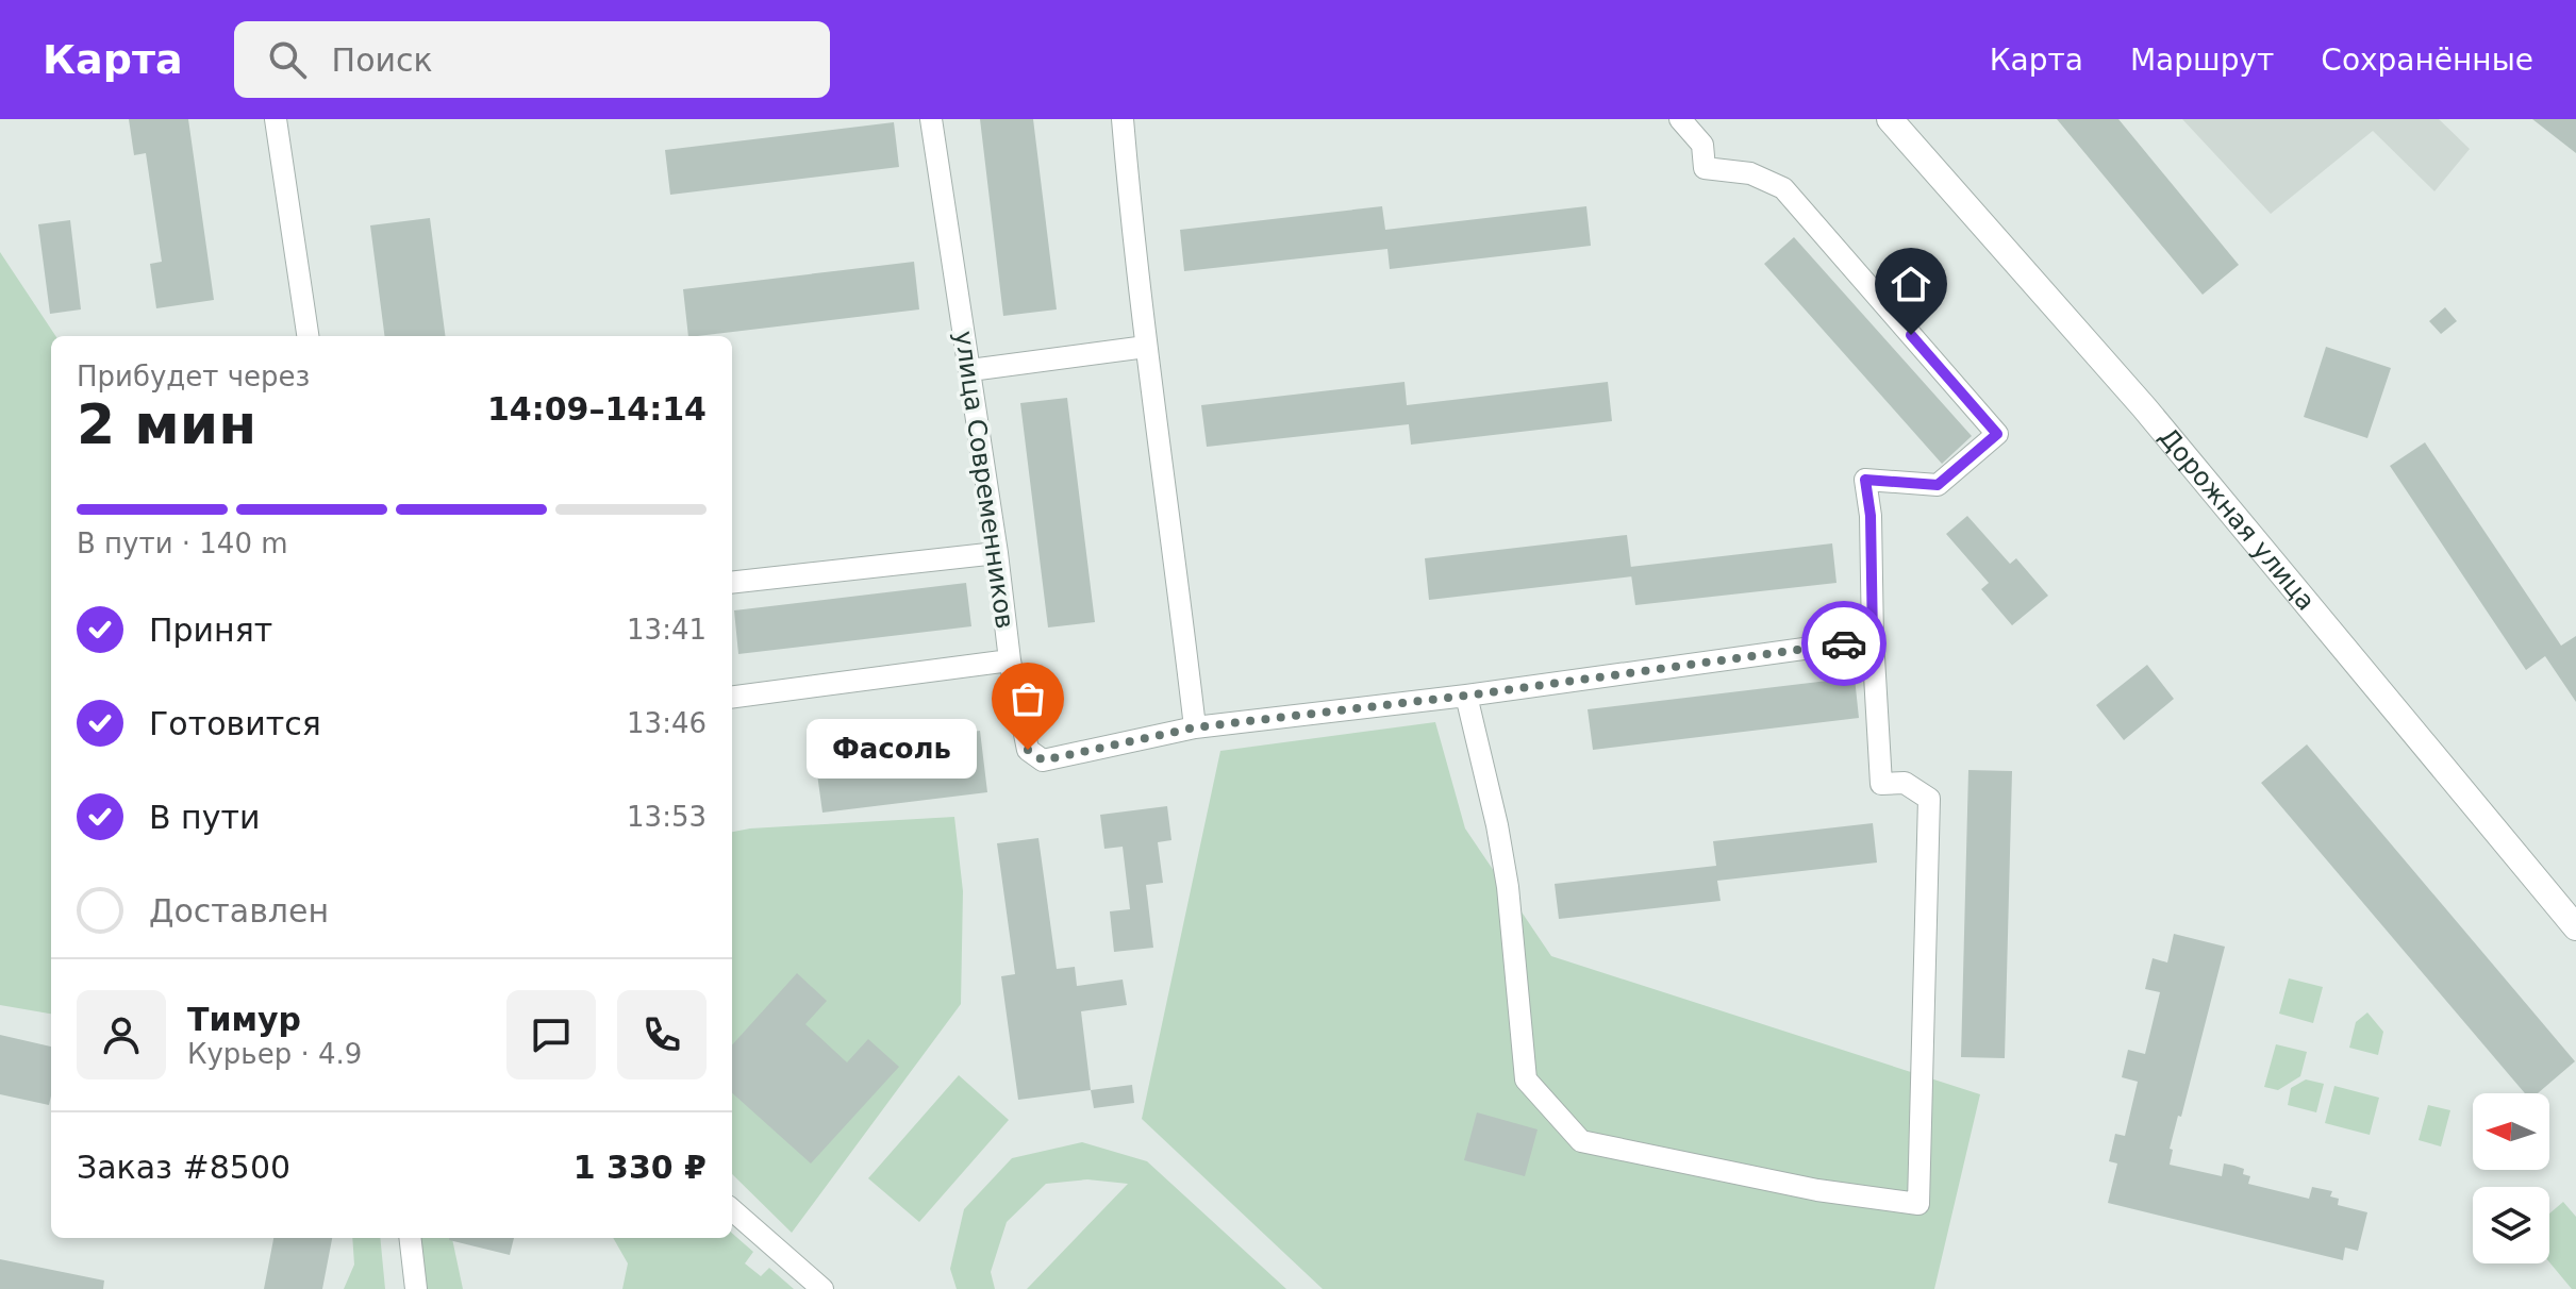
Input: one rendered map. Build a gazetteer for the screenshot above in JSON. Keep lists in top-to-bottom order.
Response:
{
  "streets": {
    "street": ["улица Современников", "Дорожная улица"]
  },
  "places": ["Фасоль"],
  "north": "left",
  "page": {
    "header": "Карта",
    "search": "Поиск",
    "nav": ["Карта", "Маршрут", "Сохранённые"],
    "heading": ["2 мин", "Прибудет через", "14:09–14:14"],
    "panel": [
      "Тимур",
      "Курьер · 4.9",
      "Заказ #8500",
      "1 330 ₽"
    ],
    "bar": "В пути · 140 m",
    "list": [
      ["Принят", "13:41"],
      ["Готовится", "13:46"],
      ["В пути", "13:53"],
      "Доставлен"
    ],
    "bubble": "Фасоль"
  }
}
